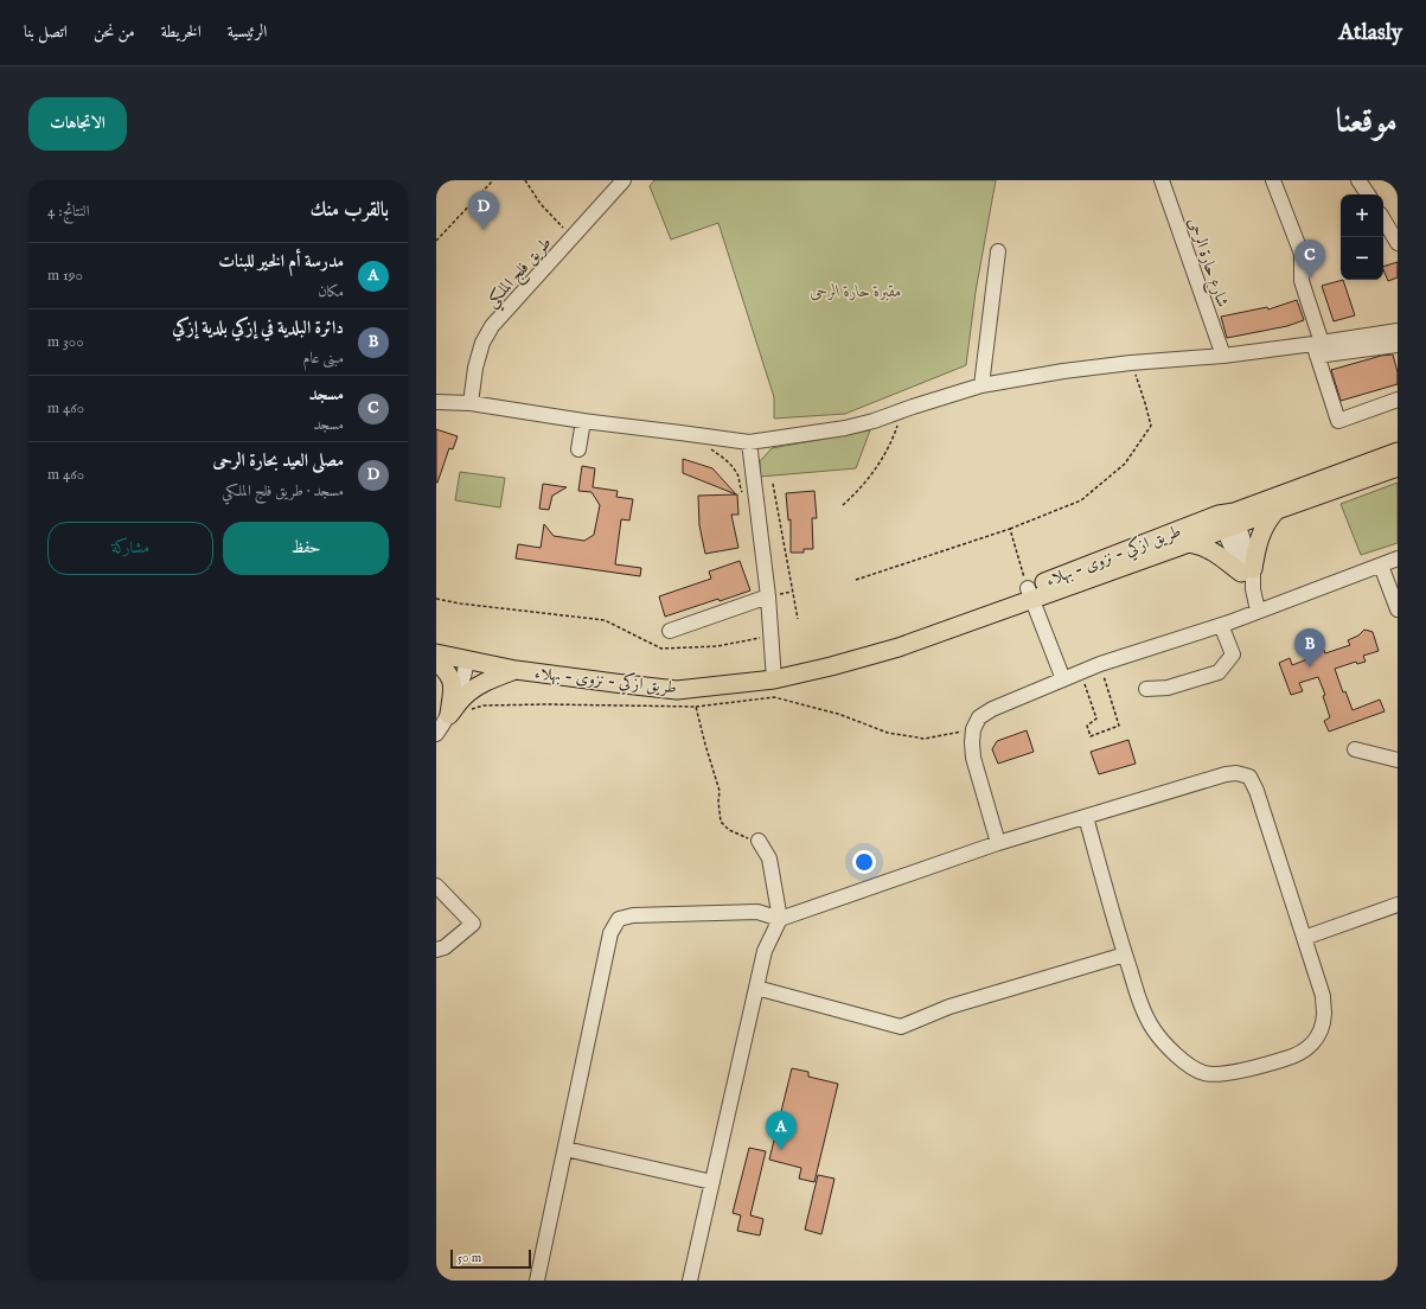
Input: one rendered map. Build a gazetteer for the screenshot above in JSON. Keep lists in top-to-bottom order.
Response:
{
  "streets": {
    "main road": ["طريق ازكي - نزوى - بهلاء"],
    "street": ["شارع حارة الرحى", "طريق فلج الملكي"]
  },
  "parks": ["مقبرة حارة الرحى"],
  "scale_bar": "50 m",
  "page": {
    "header": "Atlasly",
    "nav": [
      "الرئيسية",
      "الخريطة",
      "من نحن",
      "اتصل بنا"
    ],
    "title": "موقعنا",
    "buttons": [
      "الاتجاهات",
      ["حفظ", "مشاركة"]
    ],
    "heading": ["بالقرب منك", "النتائج: 4"],
    "pins": [
      "D",
      "C",
      "B",
      "A"
    ],
    "map_buttons": ["+", "−"],
    "list": [
      {
        "mark": "A",
        "name": "مدرسة أم الخير للبنات",
        "note": "مكان",
        "value": "190 m"
      },
      {
        "mark": "B",
        "name": "دائرة البلدية في إزكي بلدية إزكي",
        "note": "مبنى عام",
        "value": "300 m"
      },
      {
        "mark": "C",
        "name": "مسجد",
        "note": "مسجد",
        "value": "460 m"
      },
      {
        "mark": "D",
        "name": "مصلى العيد بحارة الرحى",
        "note": "مسجد · طريق فلج الملكي",
        "value": "460 m"
      }
    ],
    "scale": "50 m"
  }
}
